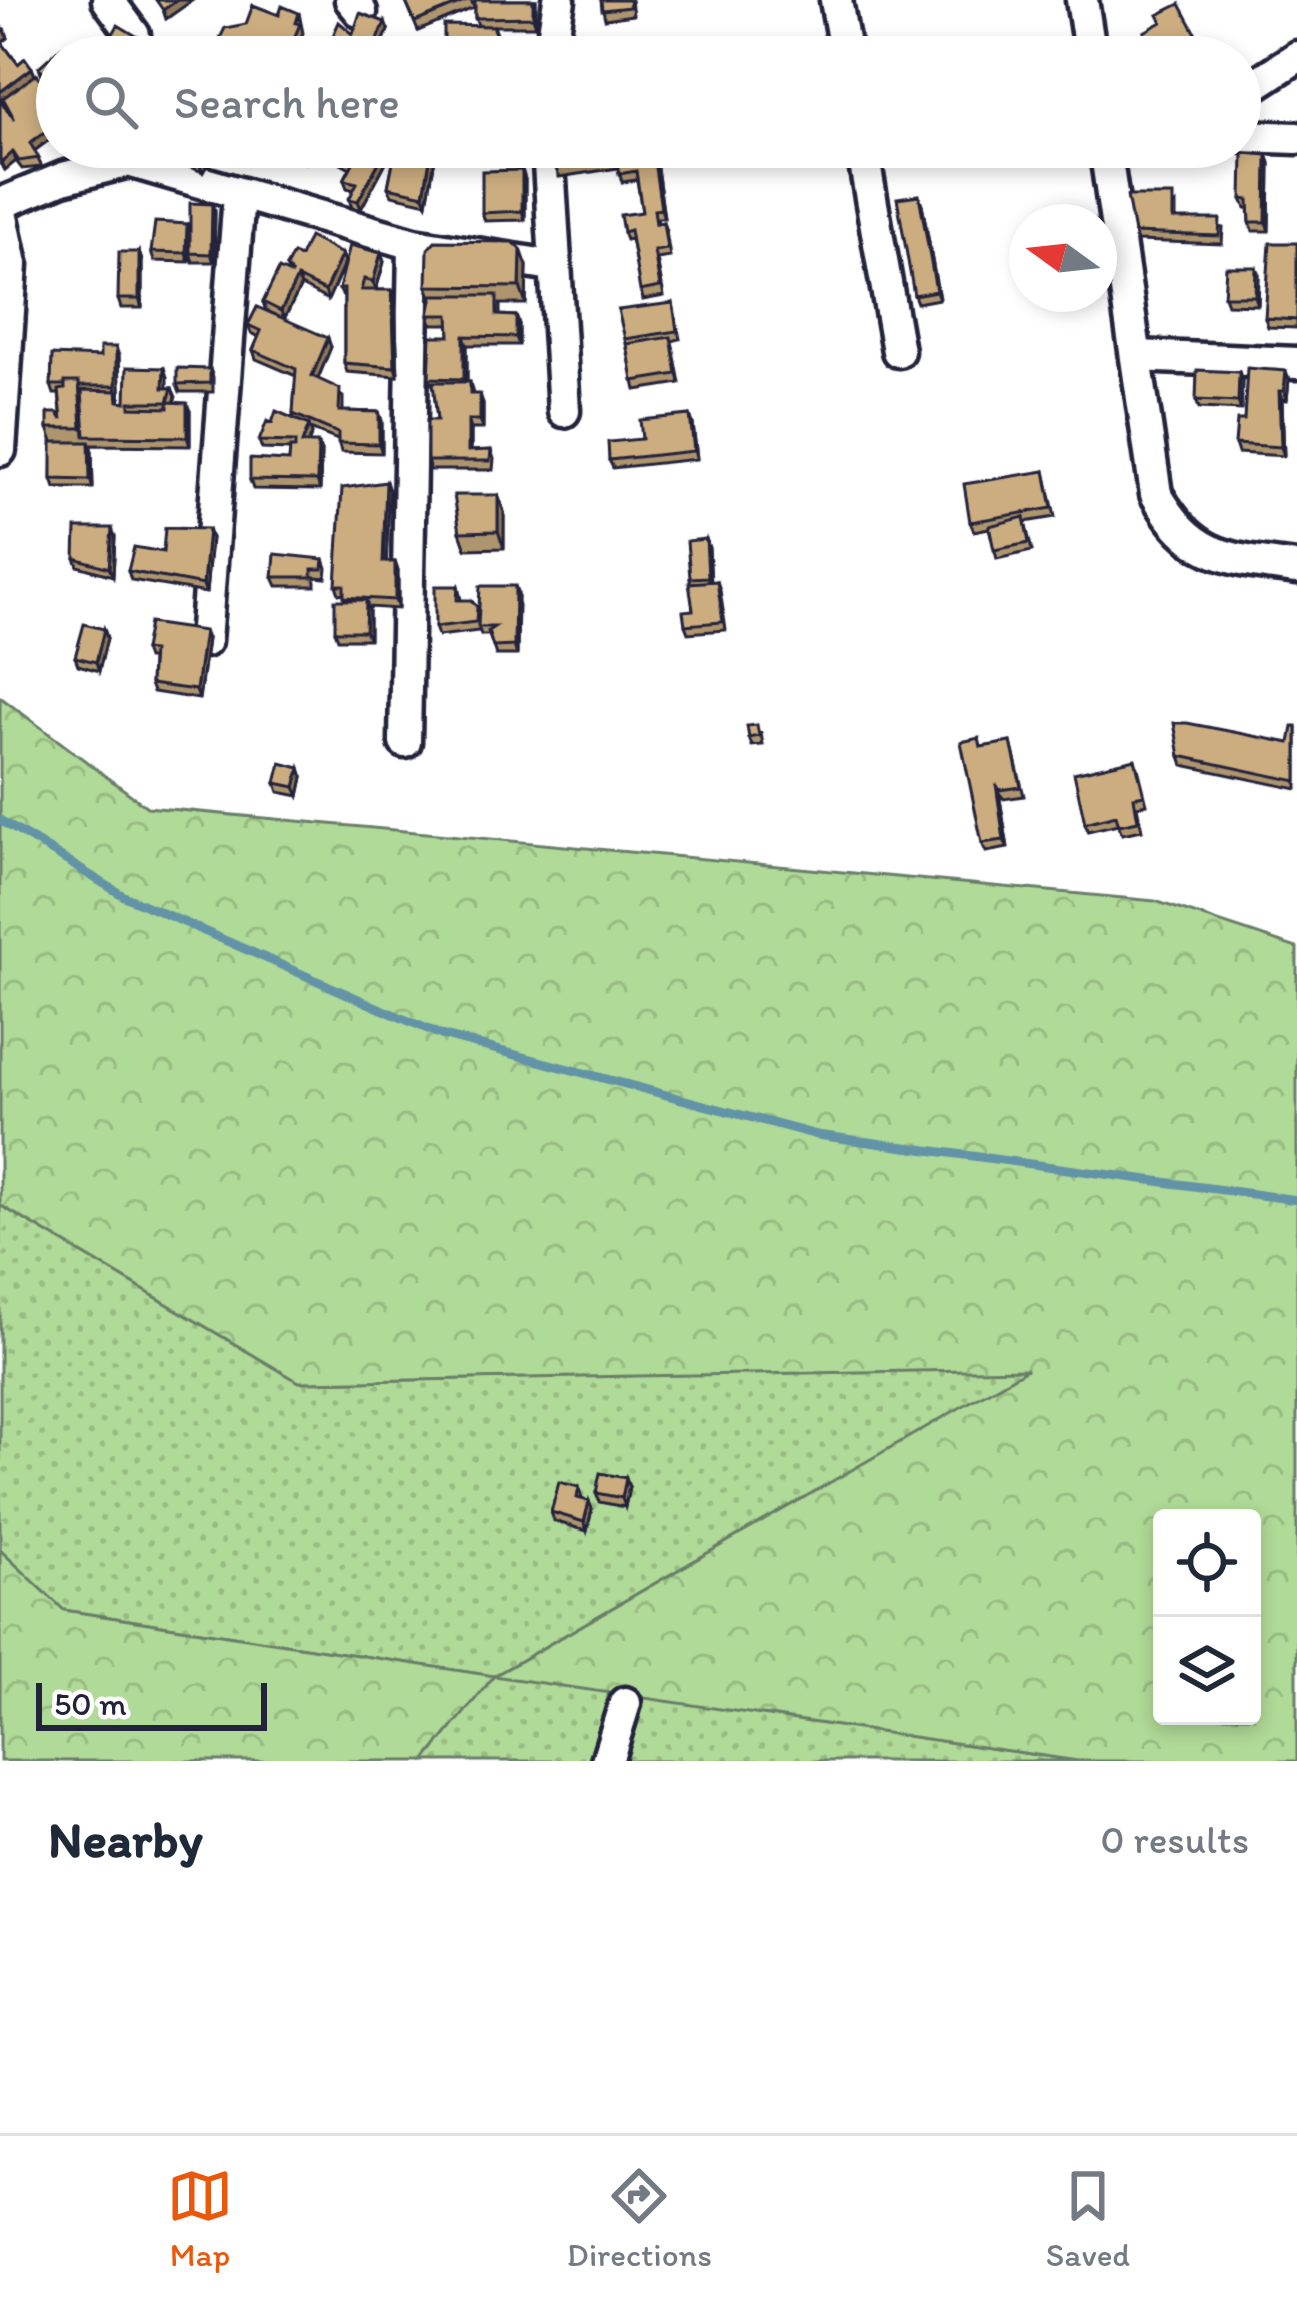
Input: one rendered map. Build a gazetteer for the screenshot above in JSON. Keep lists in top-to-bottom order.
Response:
{
  "scale_bar": "50 m",
  "north": "left",
  "page": {
    "search": "Search here",
    "scale": "50 m",
    "heading": ["Nearby", "0 results"],
    "nav": ["Map", "Directions", "Saved"]
  }
}
